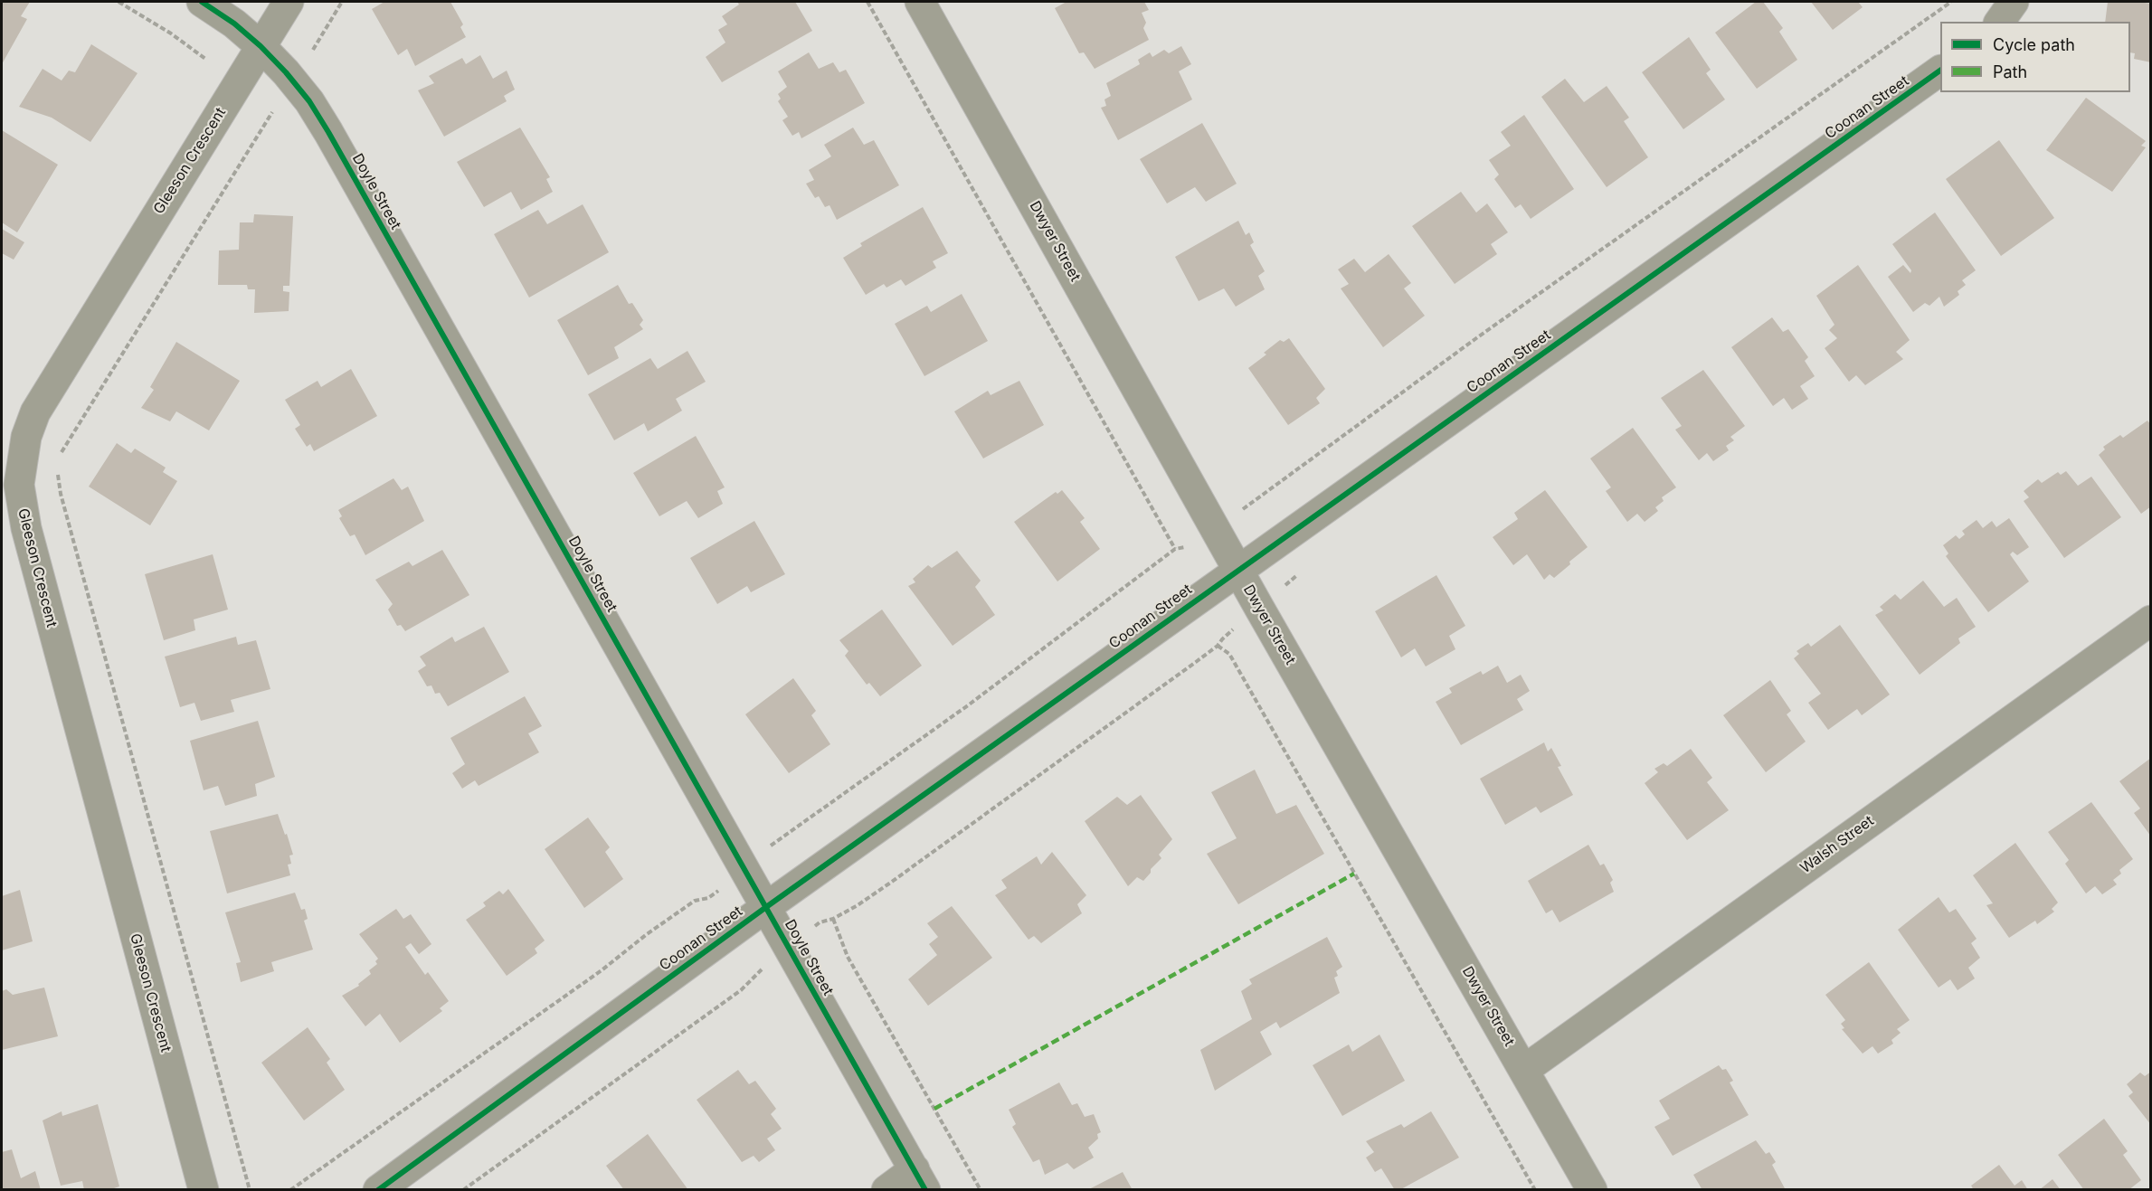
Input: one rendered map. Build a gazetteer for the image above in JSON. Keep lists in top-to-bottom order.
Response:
{
  "streets": {
    "street": [
      "Coonan Street",
      "Gleeson Crescent",
      "Doyle Street",
      "Dwyer Street",
      "Walsh Street"
    ]
  },
  "crossings": [
    ["Coonan Street", "Doyle Street"],
    ["Coonan Street", "Dwyer Street"],
    ["Gleeson Crescent", "Doyle Street"],
    ["Dwyer Street", "Walsh Street"]
  ],
  "legend": ["Cycle path", "Path"]
}
